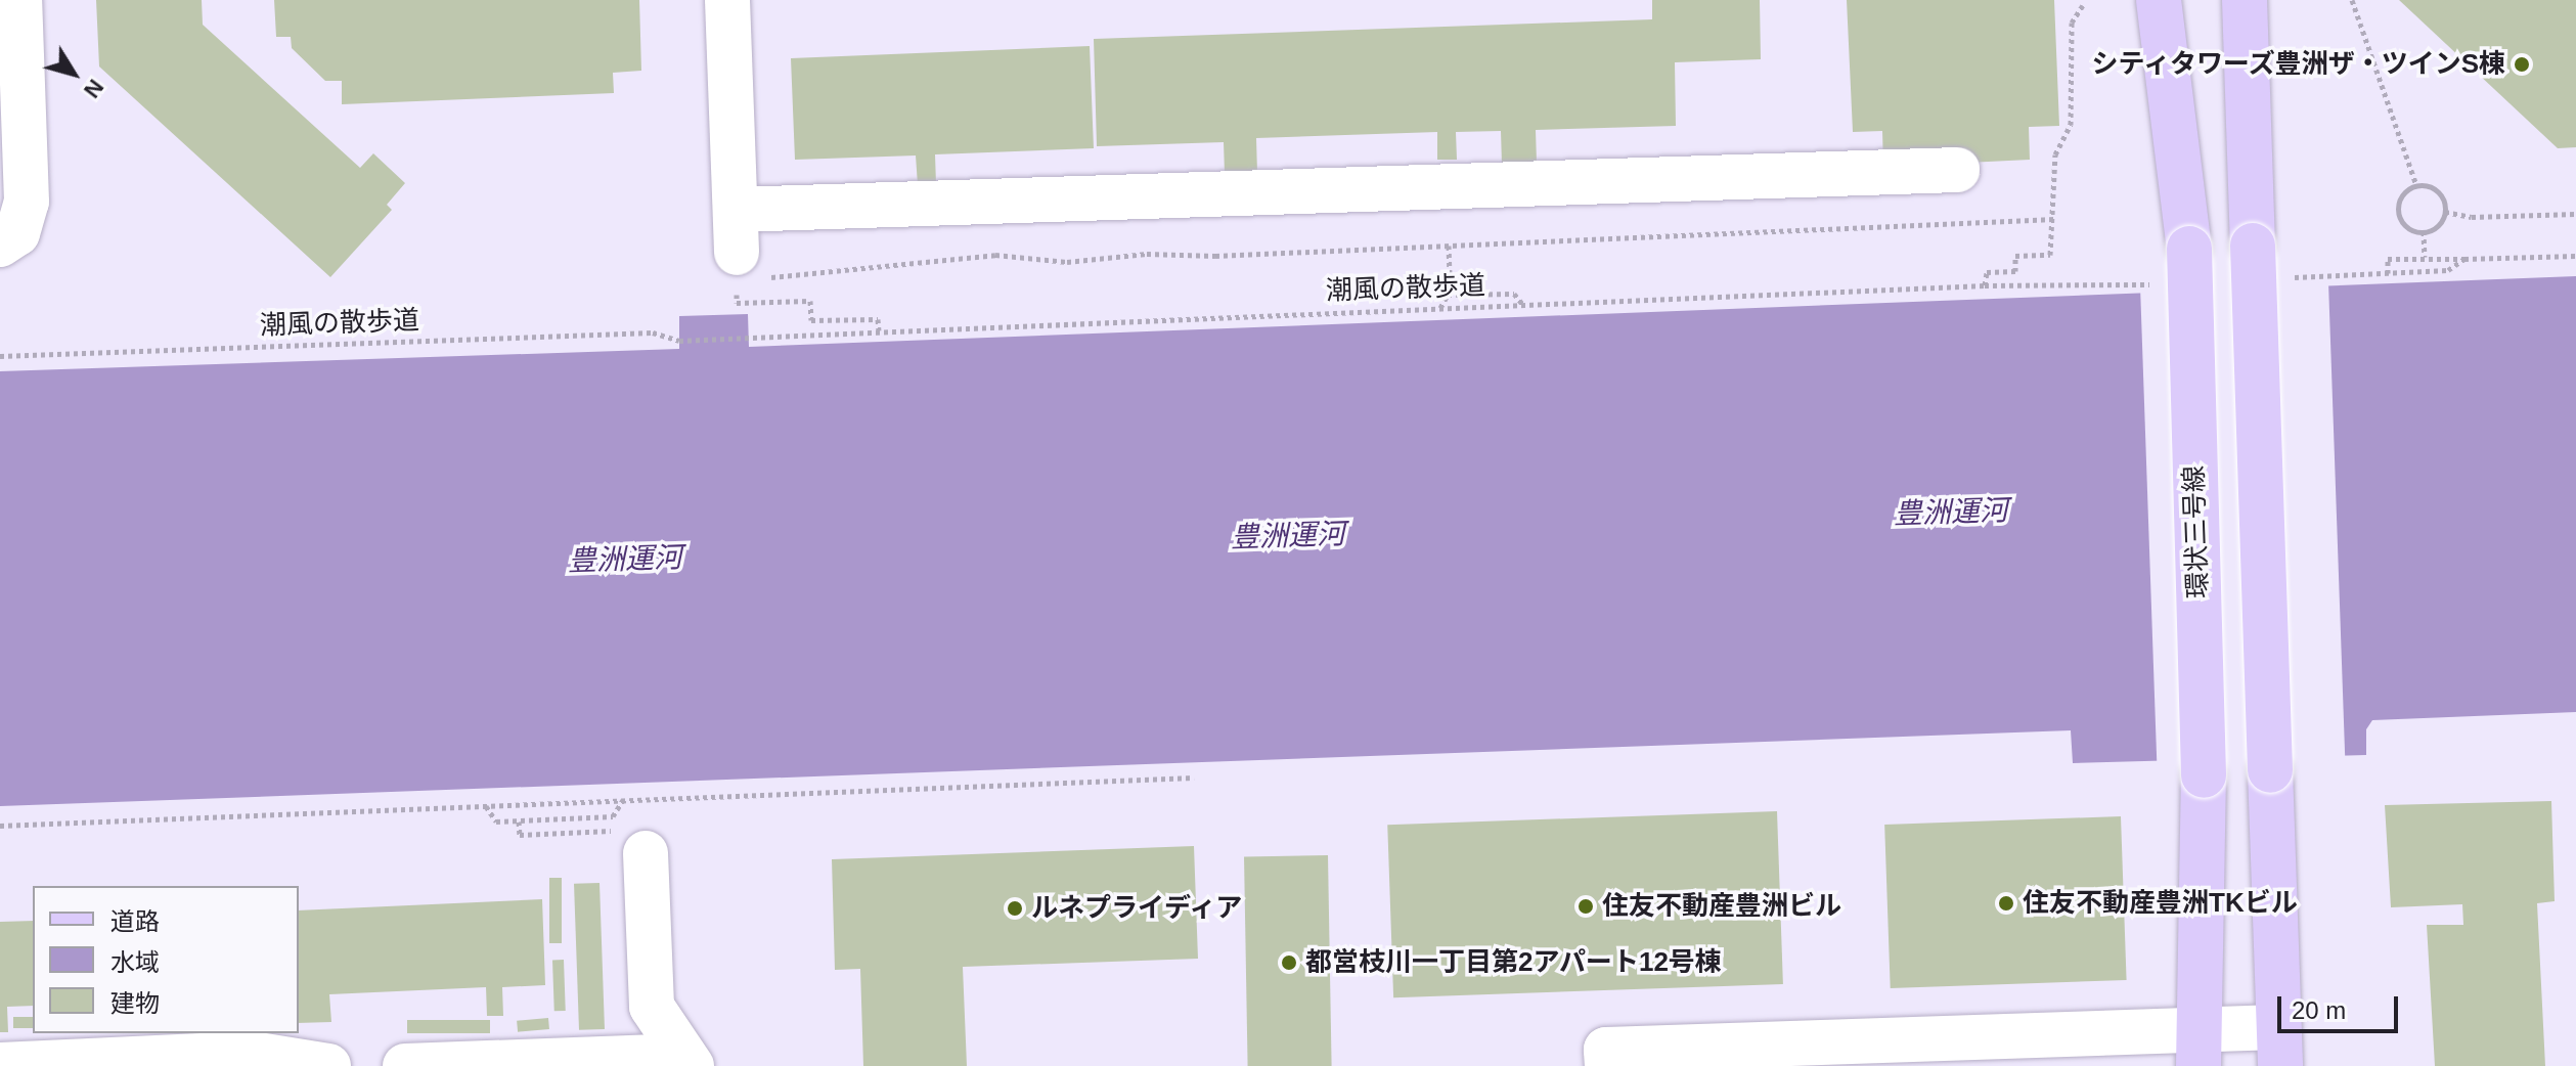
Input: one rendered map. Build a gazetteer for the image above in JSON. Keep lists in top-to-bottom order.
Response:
{
  "streets": {
    "main road": ["環状三号線"],
    "path": ["潮風の散歩道"]
  },
  "water": ["豊洲運河"],
  "places": [
    "シティタワーズ豊洲ザ・ツインS棟",
    "住友不動産豊洲TKビル",
    "住友不動産豊洲ビル",
    "ルネプライディア",
    "都営枝川一丁目第2アパート12号棟"
  ],
  "legend": ["道路", "水域", "建物"],
  "scale_bar": "20 m",
  "north": "bottom right"
}
